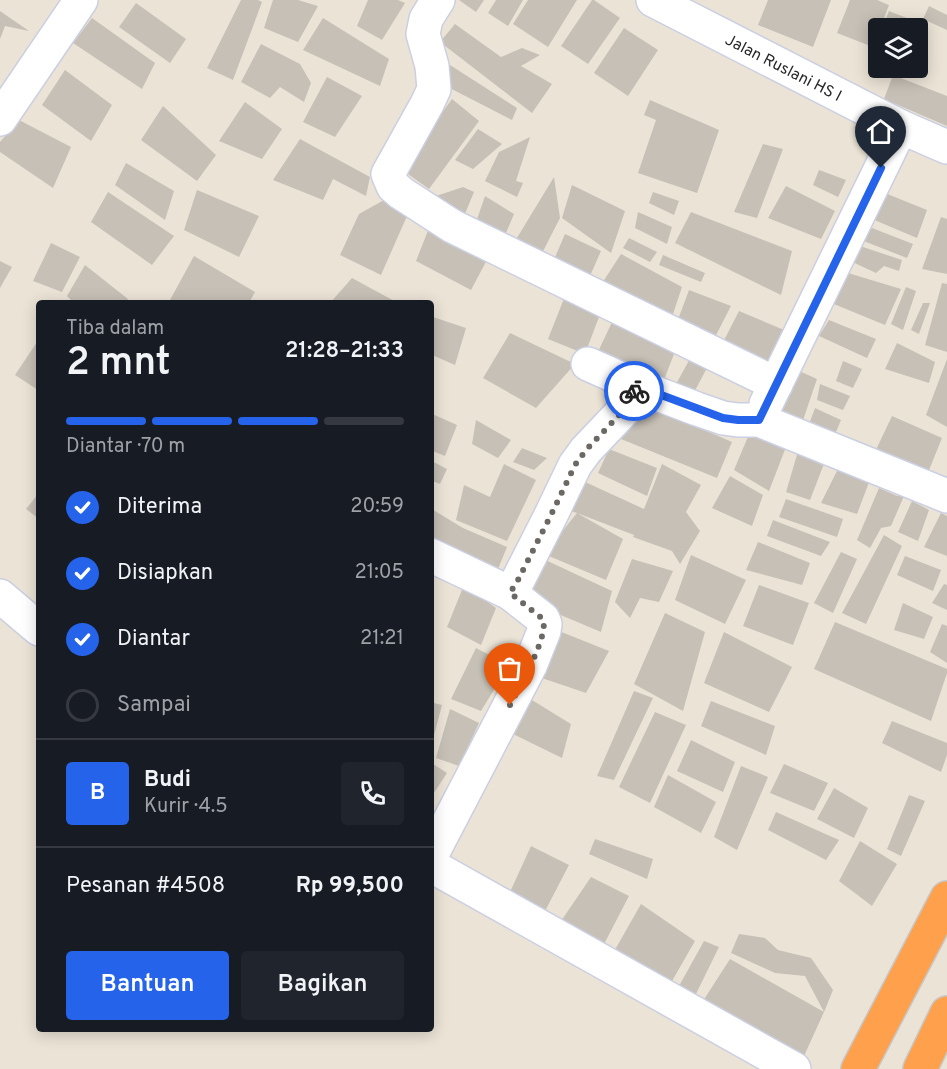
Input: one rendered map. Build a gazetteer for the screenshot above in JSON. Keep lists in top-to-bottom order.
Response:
{
  "streets": {
    "street": ["Jalan Ruslani HS I"]
  },
  "page": {
    "heading": ["2 mnt", "Tiba dalam", "21:28–21:33"],
    "panel": [
      "Budi",
      "Kurir · 4.5",
      "Pesanan #4508",
      "Rp 99,500"
    ],
    "bar": "Diantar · 70 m",
    "list": [
      ["Diterima", "20:59"],
      ["Disiapkan", "21:05"],
      ["Diantar", "21:21"],
      "Sampai"
    ],
    "round": "B",
    "buttons": ["Bantuan", "Bagikan"]
  }
}
